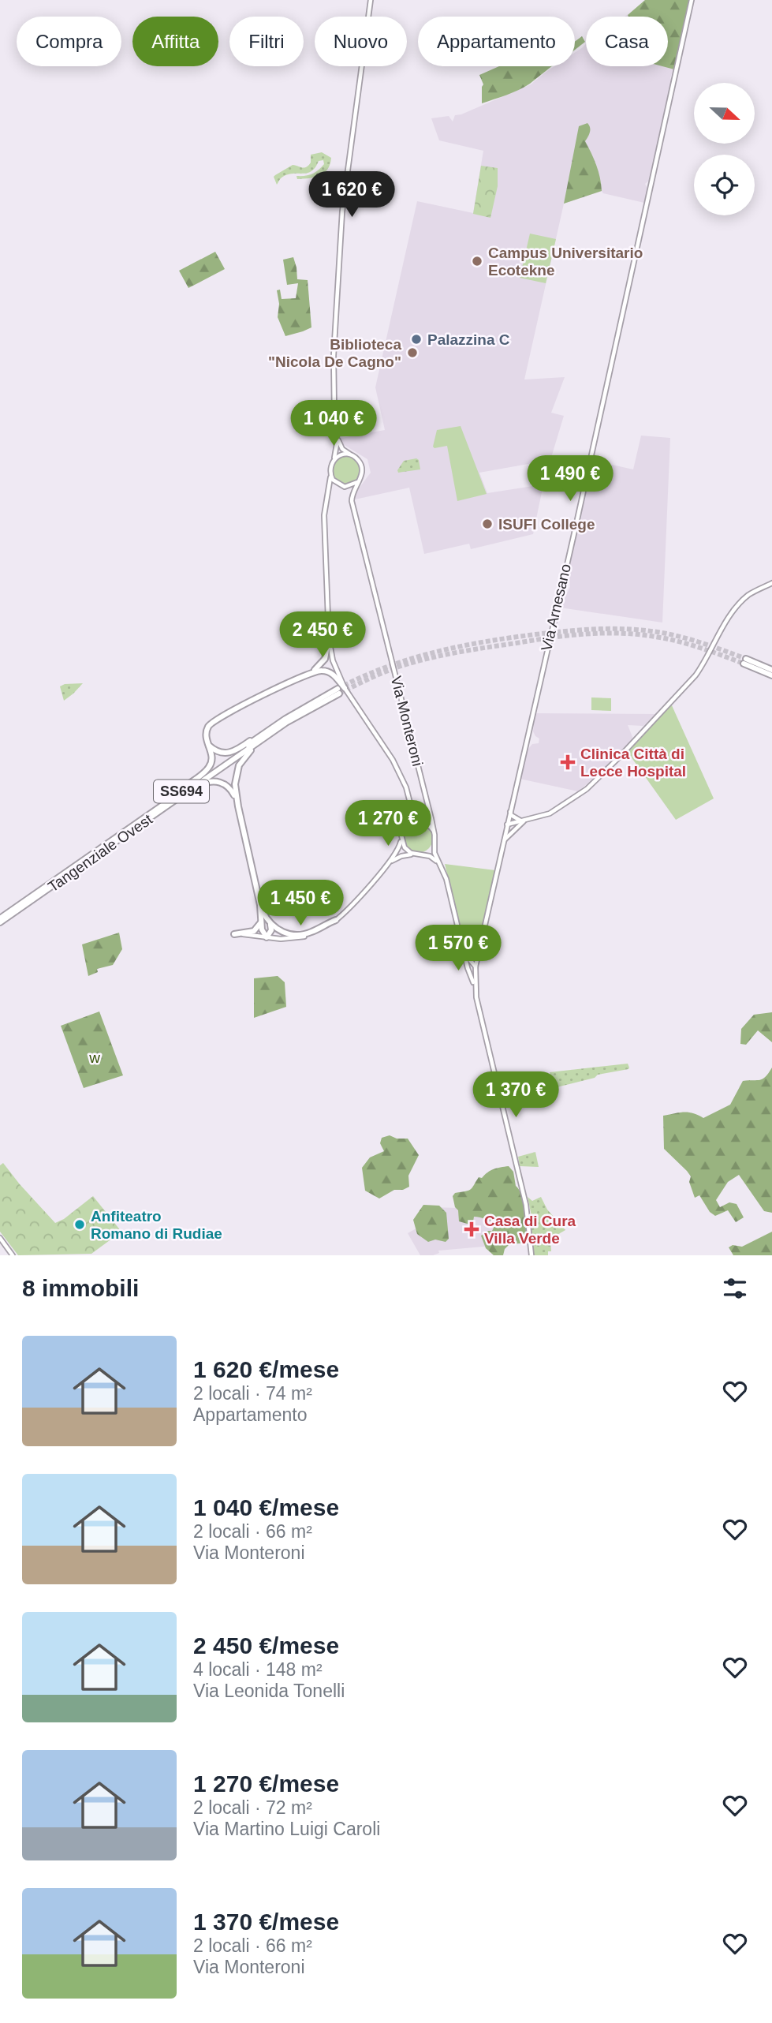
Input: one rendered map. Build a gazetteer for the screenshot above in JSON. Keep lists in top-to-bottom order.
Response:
{
  "streets": {
    "highway": ["SS694", "Tangenziale Ovest"],
    "main road": ["Via Arnesano", "Via Monteroni"]
  },
  "crossings": [
    ["Via Arnesano", "Via Monteroni"]
  ],
  "parks": ["w"],
  "places": {
    "other": [
      "Campus Universitario Ecotekne",
      "Palazzina C",
      "Biblioteca \"Nicola De Cagno\"",
      "ISUFI College",
      "Anfiteatro Romano di Rudiae"
    ],
    "health": ["Clinica Città di Lecce Hospital", "Casa di Cura Villa Verde"]
  },
  "north": "right",
  "page": {
    "chip": [
      "Compra",
      "Affitta",
      "Filtri",
      "Nuovo",
      "Appartamento",
      "Casa"
    ],
    "price": [
      "1 620 €",
      "1 040 €",
      "1 490 €",
      "2 450 €",
      "1 270 €",
      "1 450 €",
      "1 570 €",
      "1 370 €"
    ],
    "heading": "8 immobili",
    "list": [
      {
        "name": "1 620 €/mese",
        "note": "2 locali · 74 m² · Appartamento"
      },
      {
        "name": "1 040 €/mese",
        "note": "2 locali · 66 m² · Via Monteroni"
      },
      {
        "name": "2 450 €/mese",
        "note": "4 locali · 148 m² · Via Leonida Tonelli"
      },
      {
        "name": "1 270 €/mese",
        "note": "2 locali · 72 m² · Via Martino Luigi Caroli"
      },
      {
        "name": "1 370 €/mese",
        "note": "2 locali · 66 m² · Via Monteroni"
      }
    ]
  }
}
